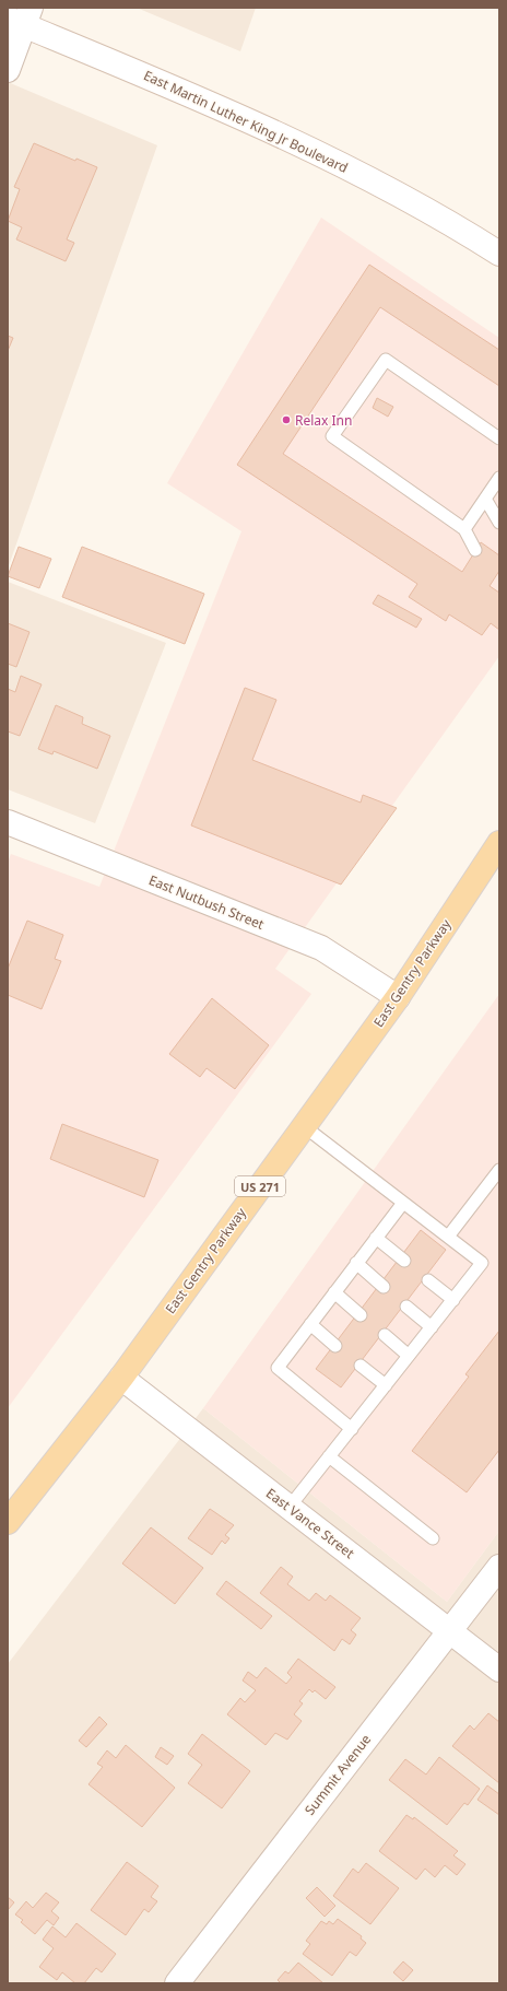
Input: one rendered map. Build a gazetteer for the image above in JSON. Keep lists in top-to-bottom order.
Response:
{
  "streets": {
    "main road": ["East Gentry Parkway", "US 271"],
    "street": [
      "East Martin Luther King Jr Boulevard",
      "East Nutbush Street",
      "East Vance Street",
      "Summit Avenue"
    ]
  },
  "crossings": [
    ["East Nutbush Street", "East Gentry Parkway"],
    ["East Gentry Parkway", "East Vance Street"],
    ["East Vance Street", "Summit Avenue"]
  ],
  "places": ["Relax Inn"]
}
